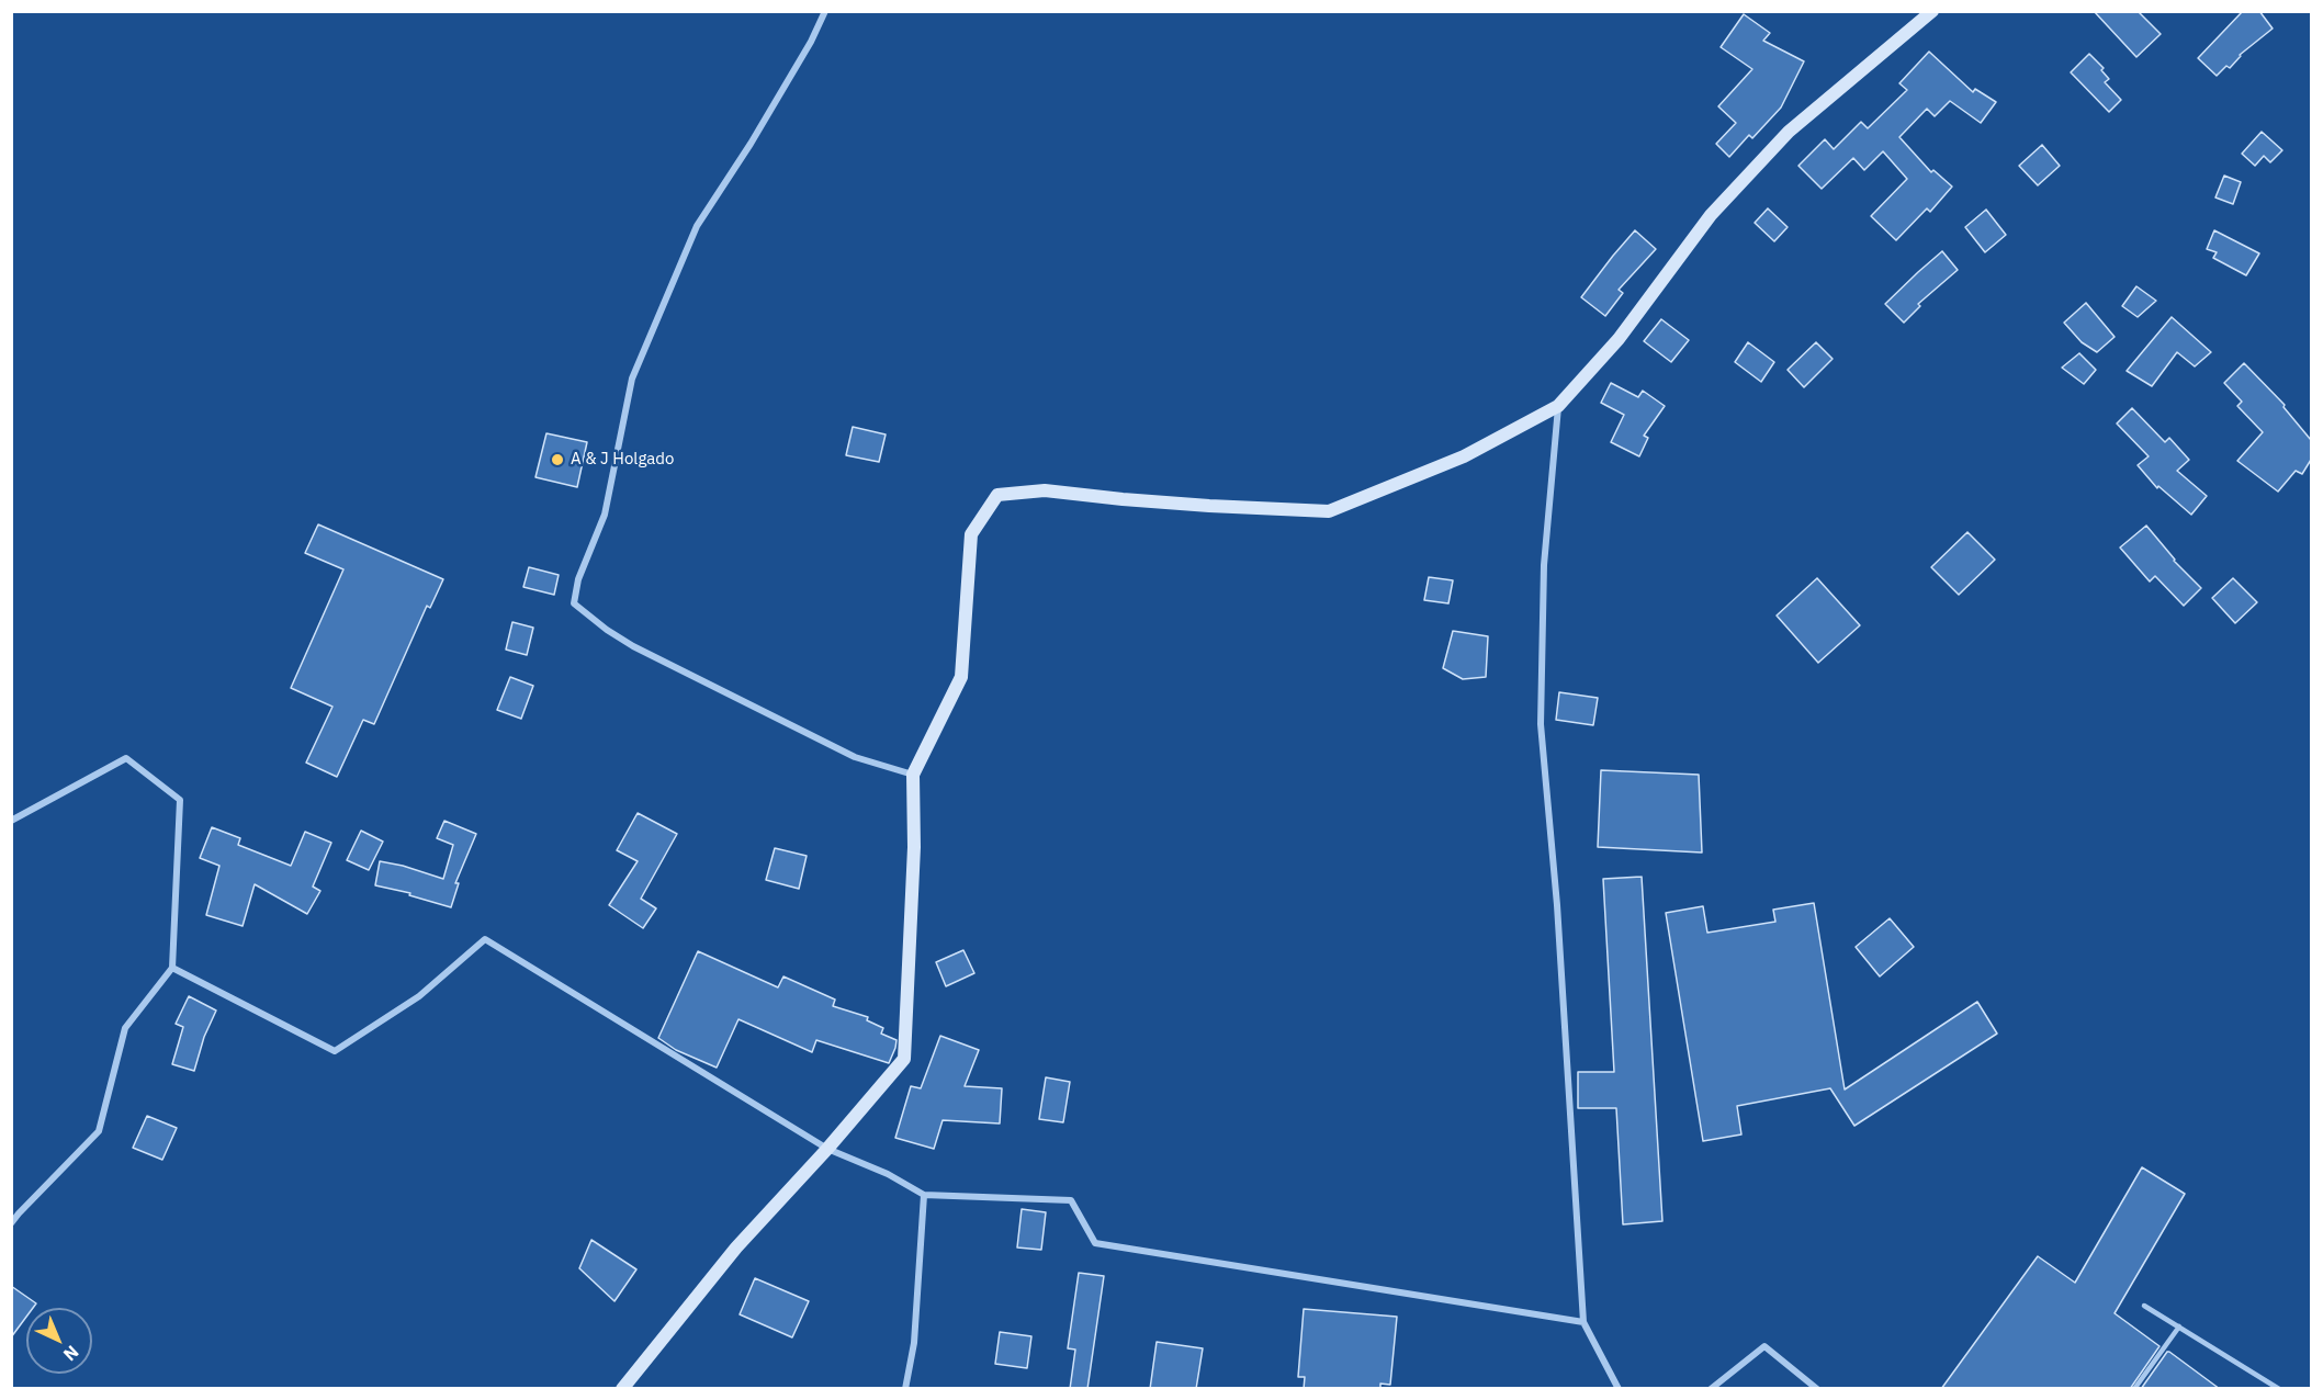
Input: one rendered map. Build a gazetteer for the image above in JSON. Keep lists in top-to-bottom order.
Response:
{
  "places": ["A & J Holgado"],
  "north": "bottom right"
}
